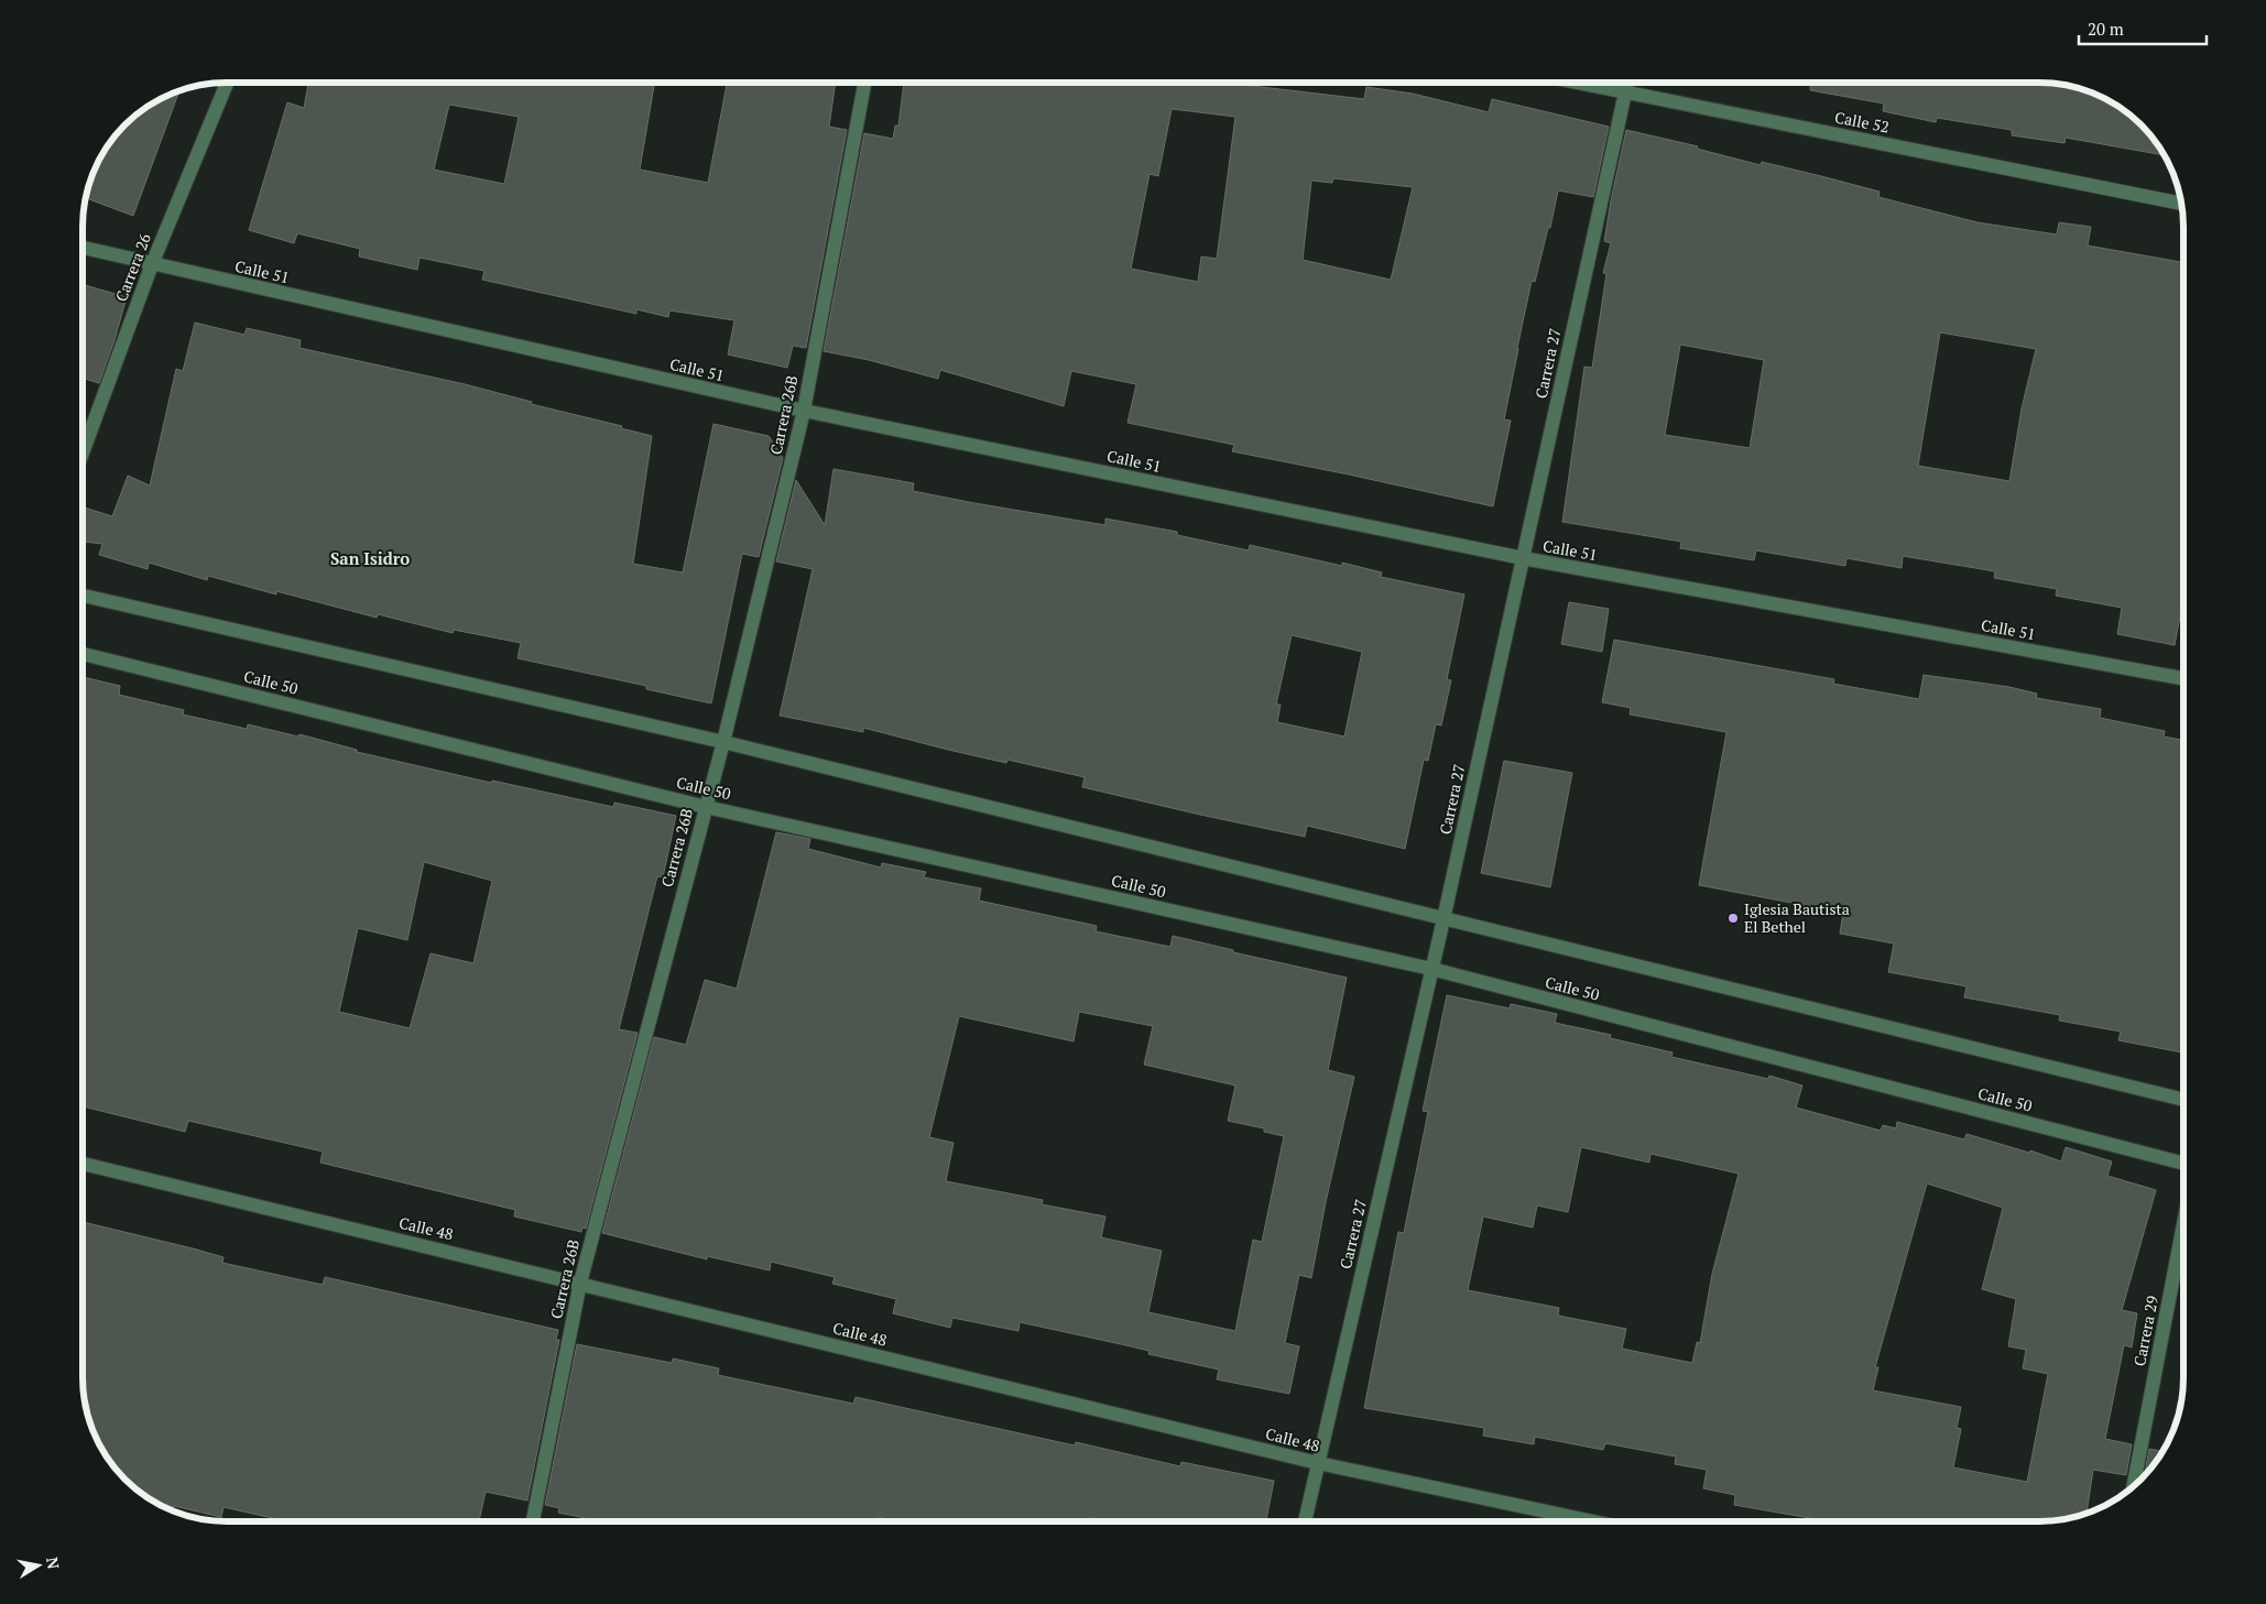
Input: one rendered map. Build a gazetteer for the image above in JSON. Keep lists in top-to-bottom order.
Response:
{
  "streets": {
    "street": [
      "Calle 52",
      "Carrera 26",
      "Calle 51",
      "Carrera 27",
      "Carrera 26B",
      "Calle 50",
      "Calle 48",
      "Carrera 29"
    ]
  },
  "crossings": [
    ["Calle 52", "Carrera 27"],
    ["Carrera 26", "Calle 51"],
    ["Calle 51", "Carrera 27"],
    ["Calle 51", "Carrera 26B"],
    ["Carrera 27", "Calle 50"],
    ["Carrera 27", "Calle 48"],
    ["Carrera 26B", "Calle 50"],
    ["Carrera 26B", "Calle 48"]
  ],
  "districts": ["San Isidro"],
  "places": ["Iglesia Bautista El Bethel"],
  "scale_bar": "20 m",
  "north": "right"
}
